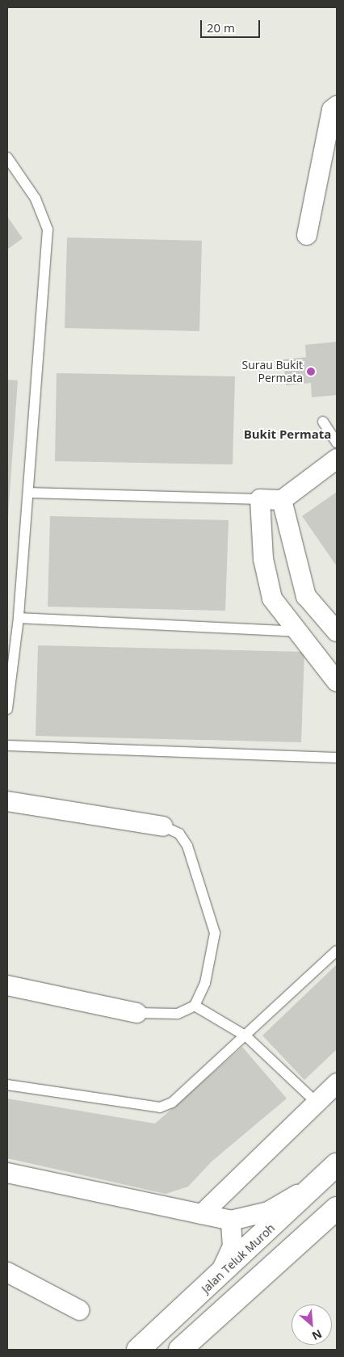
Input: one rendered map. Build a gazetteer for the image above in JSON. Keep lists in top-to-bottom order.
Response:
{
  "streets": {
    "main road": ["Jalan Teluk Muroh"]
  },
  "districts": ["Bukit Permata"],
  "places": ["Surau Bukit Permata"],
  "scale_bar": "20 m",
  "north": "bottom right"
}
